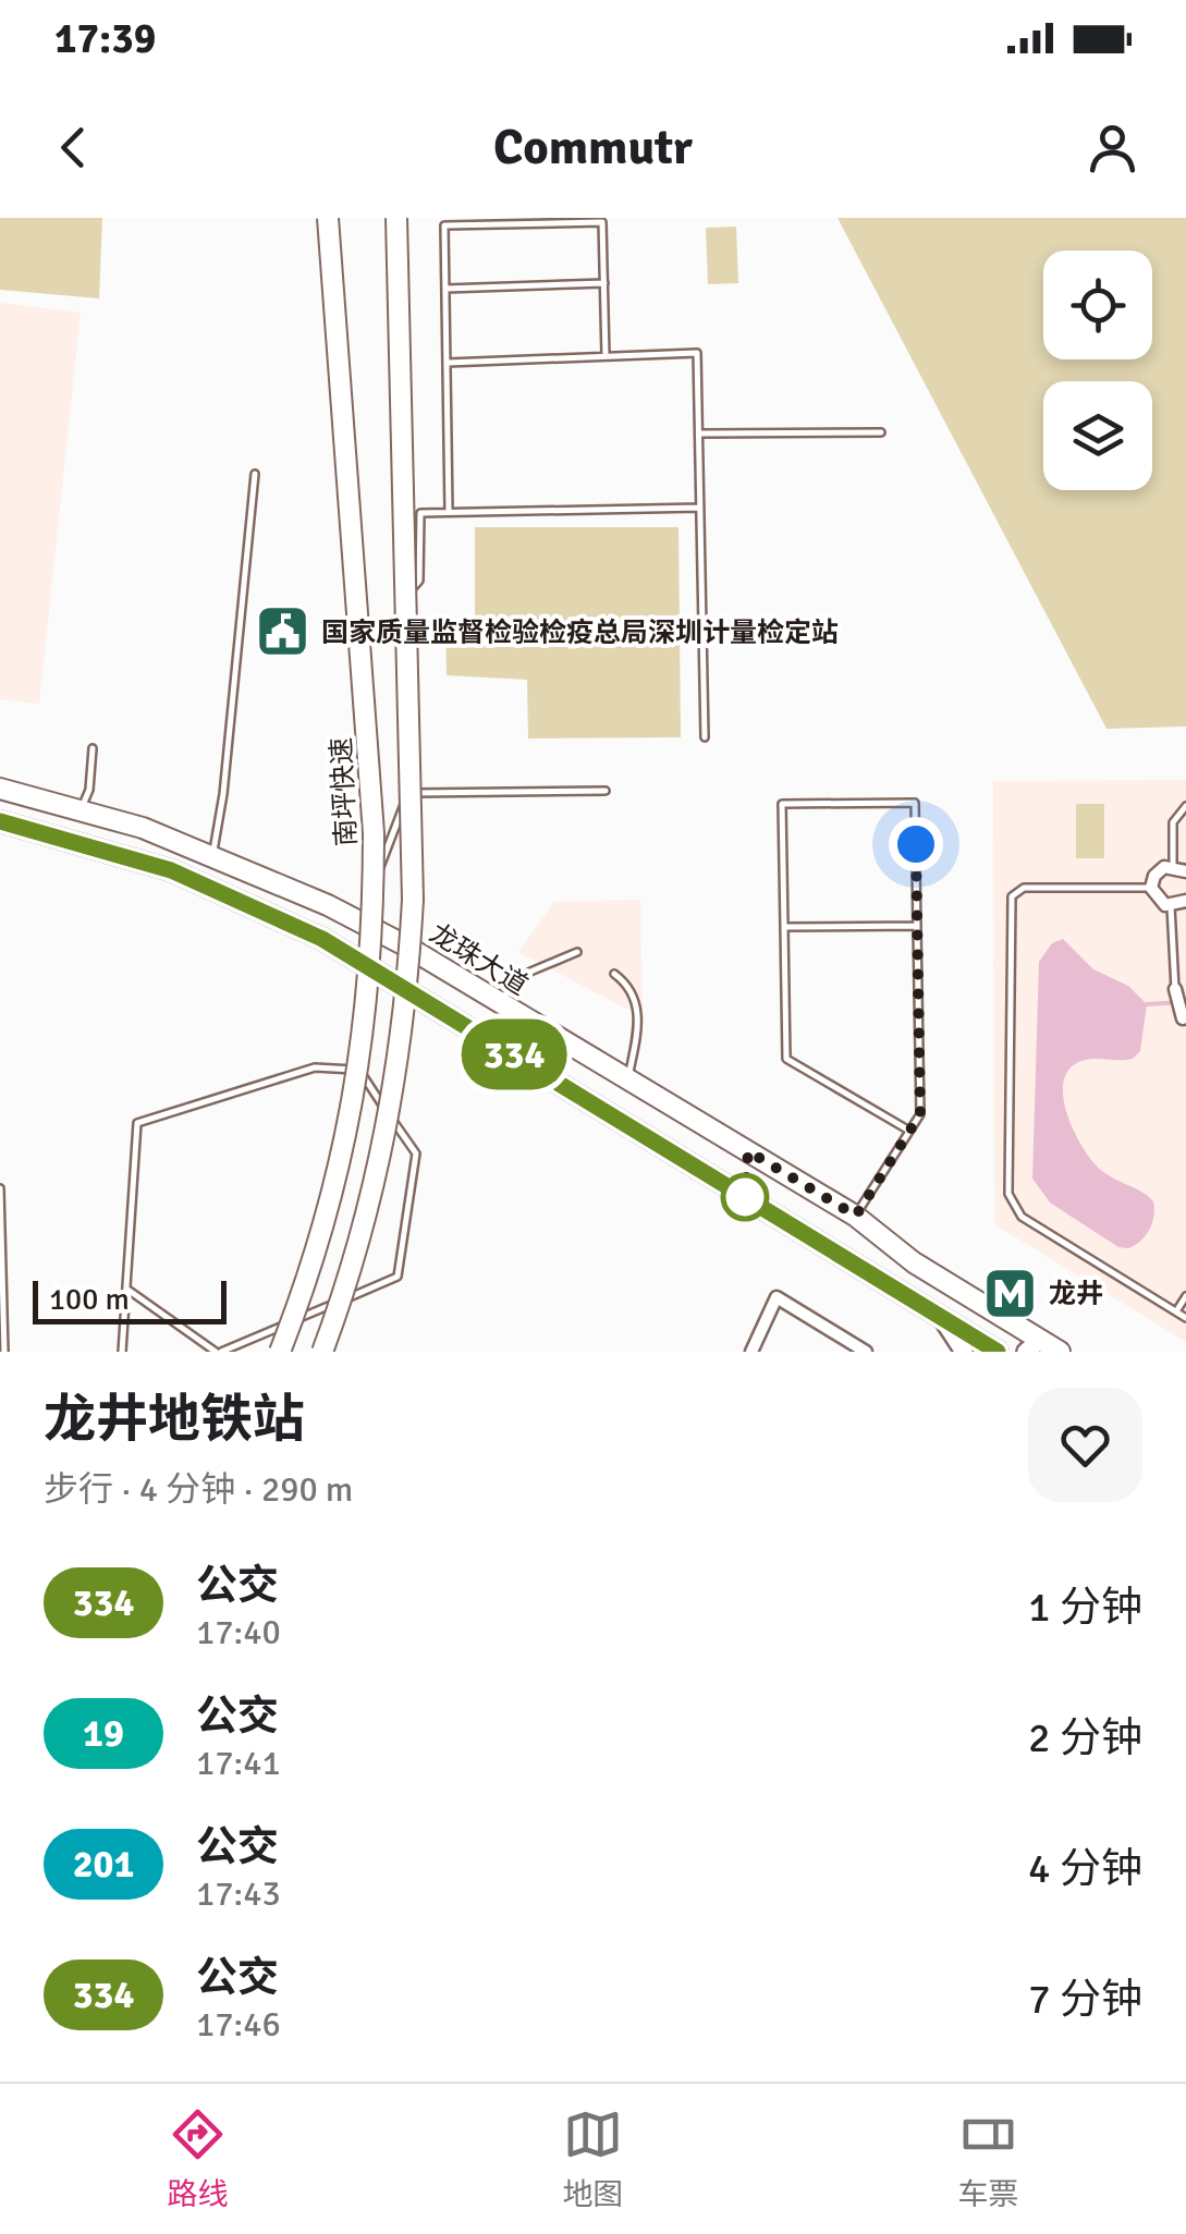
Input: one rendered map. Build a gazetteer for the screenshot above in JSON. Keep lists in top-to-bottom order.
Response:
{
  "streets": {
    "main road": ["南坪快速", "龙珠大道"]
  },
  "places": {
    "public building": ["国家质量监督检验检疫总局深圳计量检定站"],
    "metro station": ["龙井"]
  },
  "lines": ["bus line 334"],
  "scale_bar": "100 m",
  "page": {
    "status": "17:39",
    "header": "Commutr",
    "on_map": "334",
    "scale": "100 m",
    "heading": ["龙井地铁站", "步行 · 4 分钟 · 290 m"],
    "list": [
      {
        "mark": "334",
        "name": "公交",
        "note": "17:40",
        "value": "1 分钟"
      },
      {
        "mark": "19",
        "name": "公交",
        "note": "17:41",
        "value": "2 分钟"
      },
      {
        "mark": "201",
        "name": "公交",
        "note": "17:43",
        "value": "4 分钟"
      },
      {
        "mark": "334",
        "name": "公交",
        "note": "17:46",
        "value": "7 分钟"
      }
    ],
    "tabs": ["路线", "地图", "车票"]
  }
}
